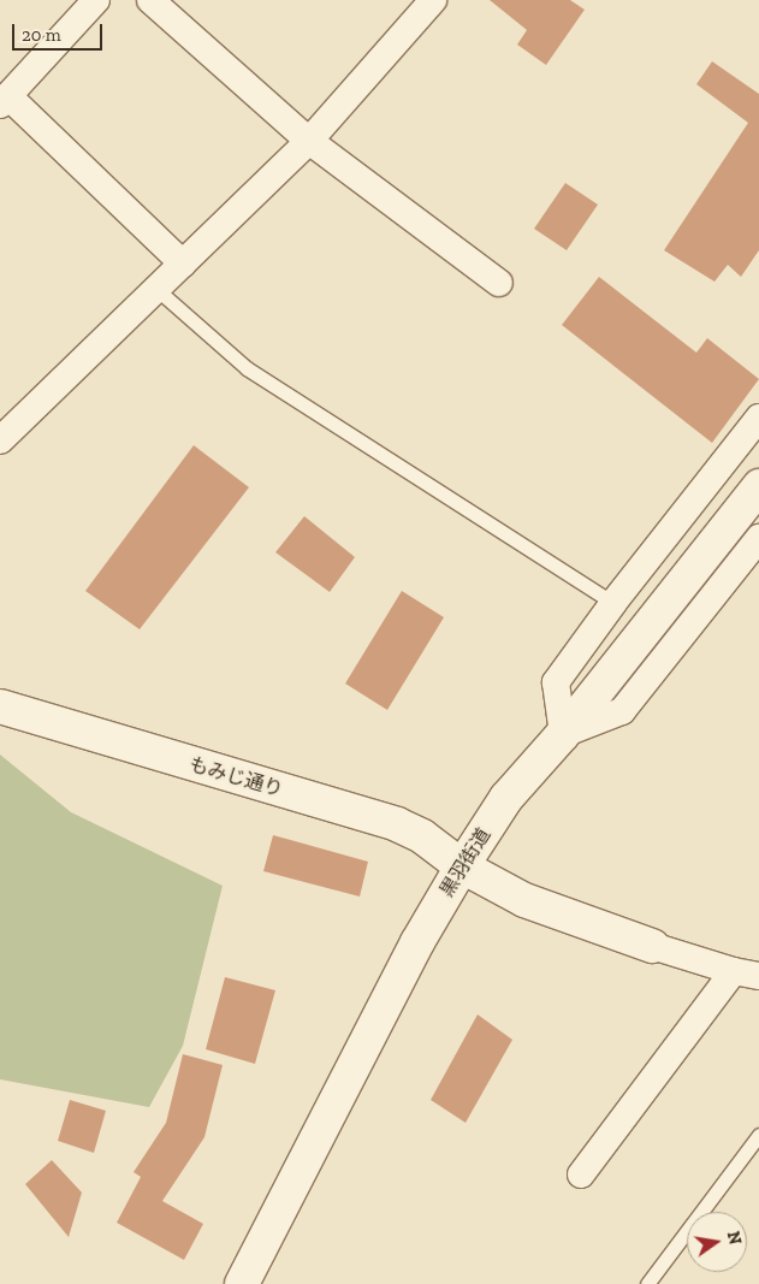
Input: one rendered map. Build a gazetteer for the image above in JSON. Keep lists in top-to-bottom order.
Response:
{
  "streets": {
    "street": ["もみじ通り", "黒羽街道"]
  },
  "crossings": [
    ["もみじ通り", "黒羽街道"]
  ],
  "scale_bar": "20 m",
  "north": "right"
}
